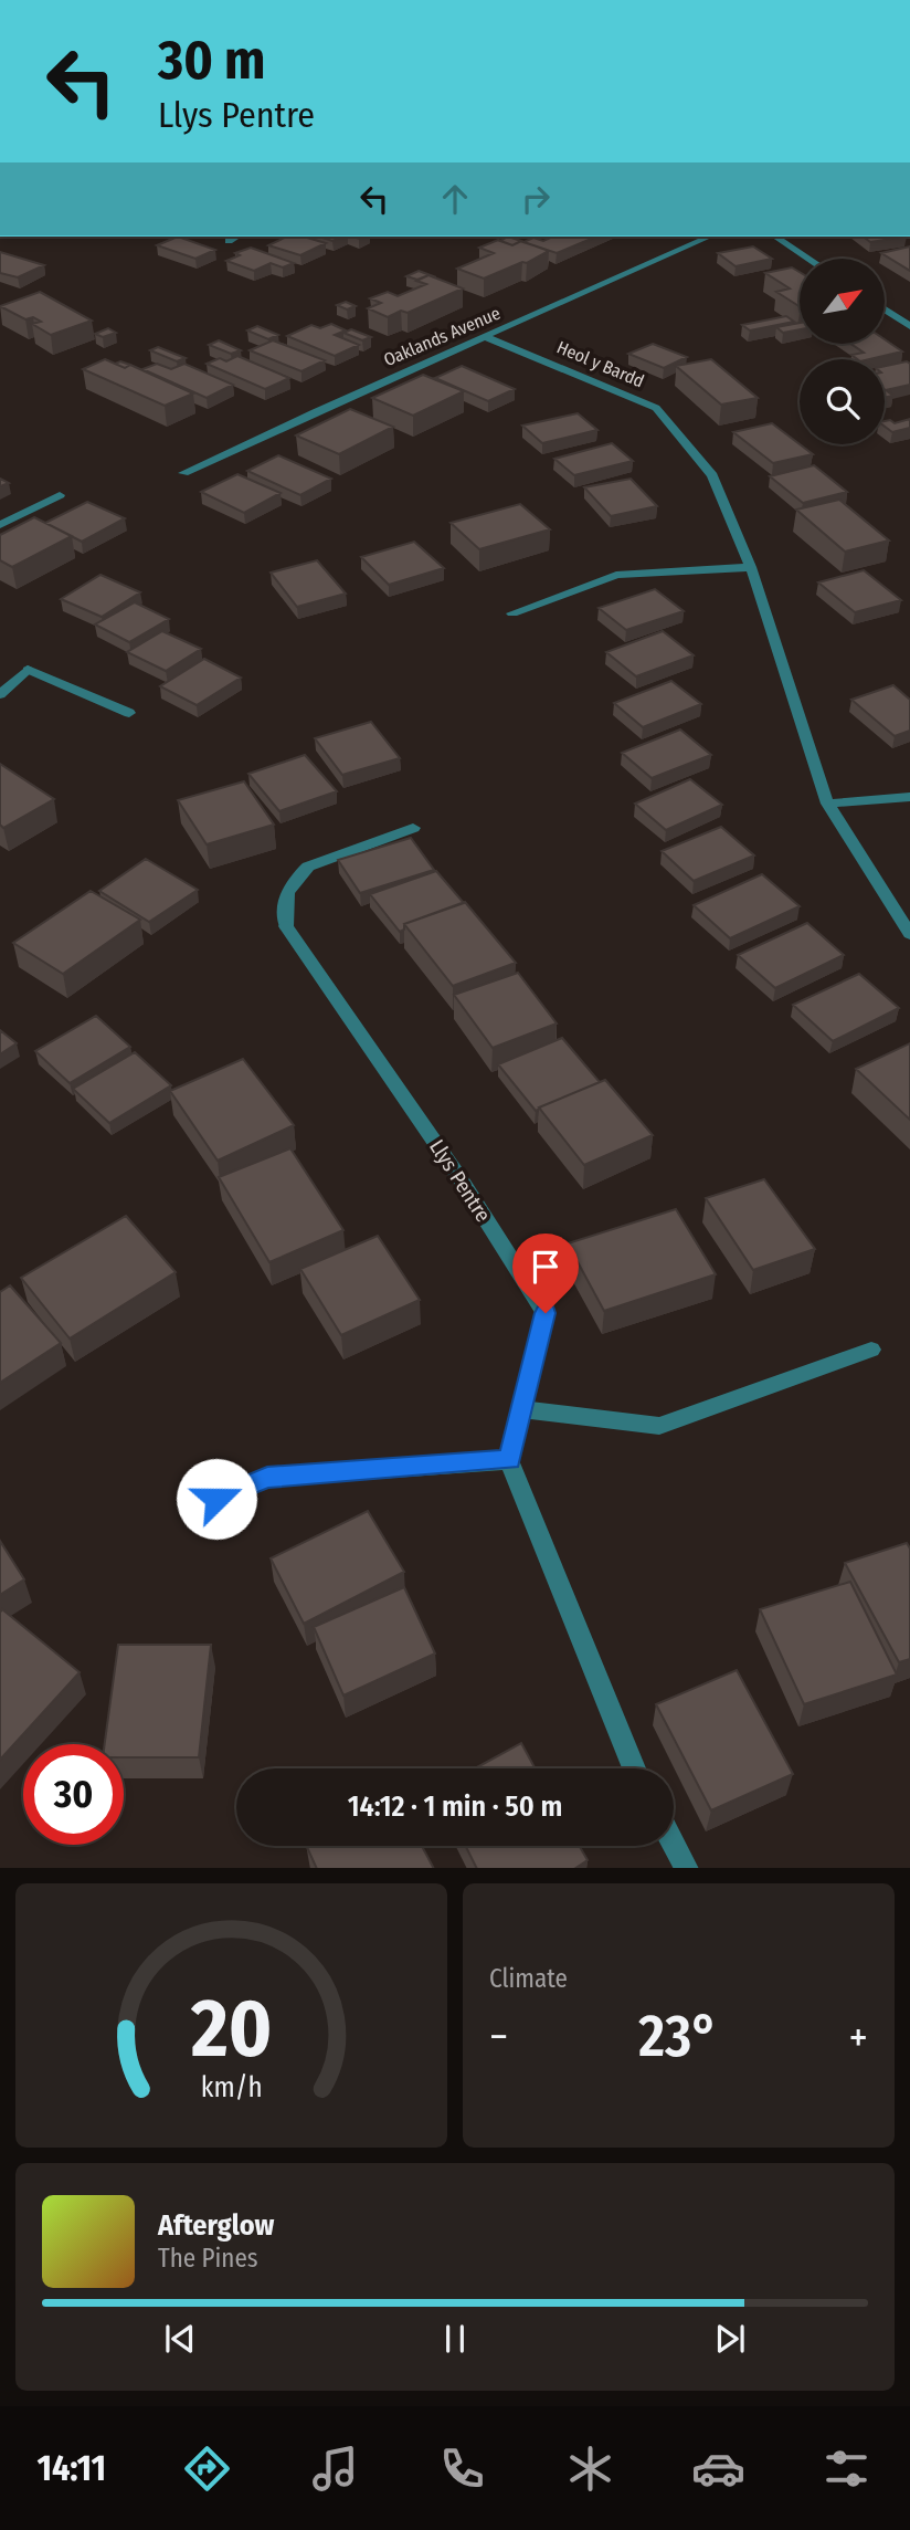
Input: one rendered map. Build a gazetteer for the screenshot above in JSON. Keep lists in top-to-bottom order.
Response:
{
  "streets": {
    "street": ["Oaklands Avenue", "Heol y Bardd", "Llys Pentre"]
  },
  "crossings": [
    ["Oaklands Avenue", "Heol y Bardd"]
  ],
  "north": "top right",
  "page": {
    "turn": ["30 m", "Llys Pentre"],
    "limit": "30",
    "trip": "14:12 · 1 min · 50 m",
    "tile": "Climate",
    "heat": ["−", "23°", "+"],
    "song": ["Afterglow", "The Pines"],
    "tabs": "14:11",
    "gauge": ["20", "km/h"]
  }
}
